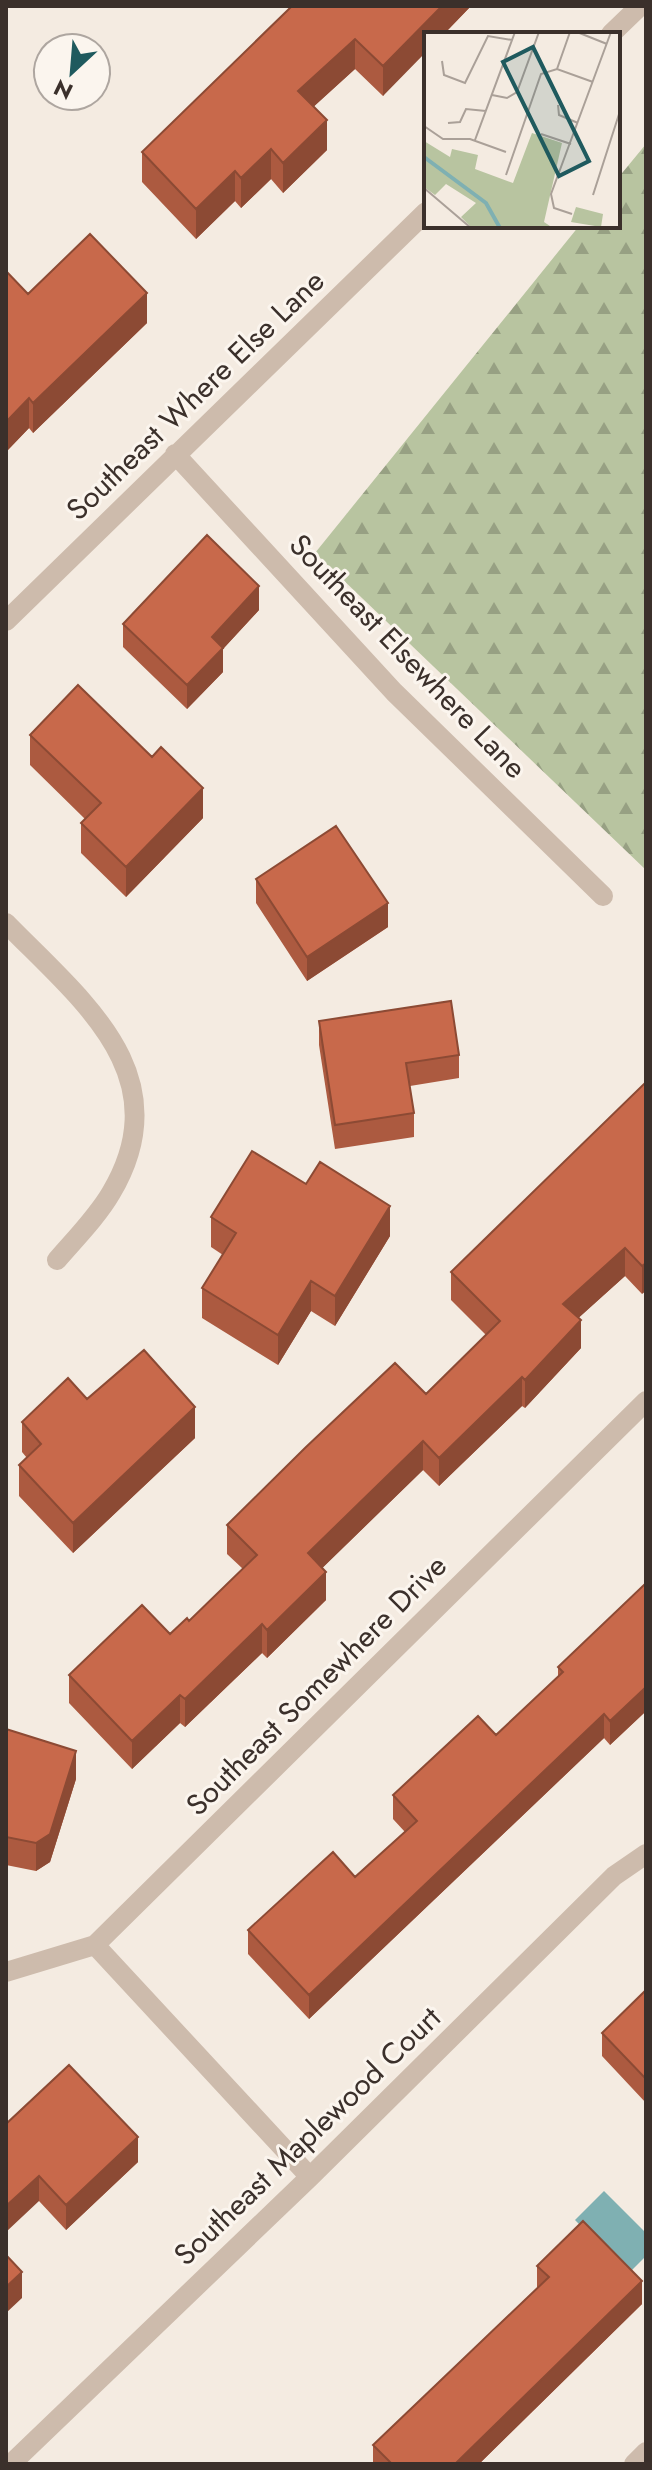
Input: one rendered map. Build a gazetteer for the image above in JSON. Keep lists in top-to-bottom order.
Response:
{
  "streets": {
    "street": [
      "Southeast Where Else Lane",
      "Southeast Elsewhere Lane",
      "Southeast Somewhere Drive",
      "Southeast Maplewood Court"
    ]
  },
  "crossings": [
    ["Southeast Where Else Lane", "Southeast Elsewhere Lane"]
  ],
  "north": "bottom left"
}
